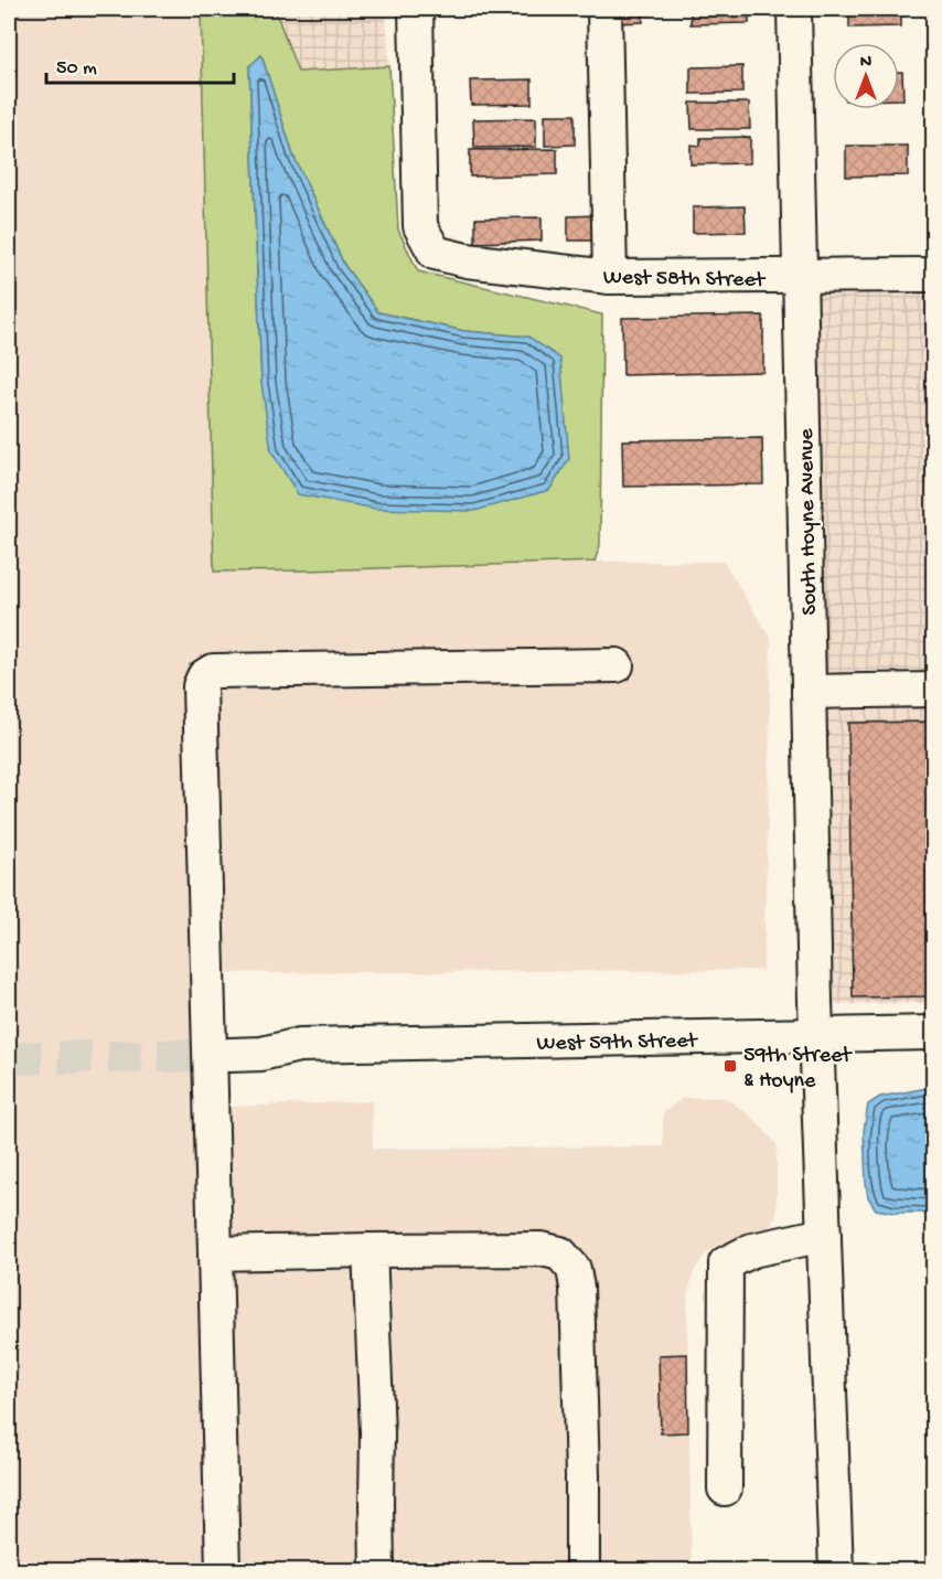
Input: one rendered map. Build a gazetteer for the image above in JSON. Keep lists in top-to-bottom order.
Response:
{
  "streets": {
    "street": ["West 58th Street", "South Hoyne Avenue", "West 59th Street"]
  },
  "crossings": [
    ["West 58th Street", "South Hoyne Avenue"],
    ["South Hoyne Avenue", "West 59th Street"]
  ],
  "places": {
    "transit": ["59th Street & Hoyne"]
  },
  "scale_bar": "50 m",
  "north": "top"
}
